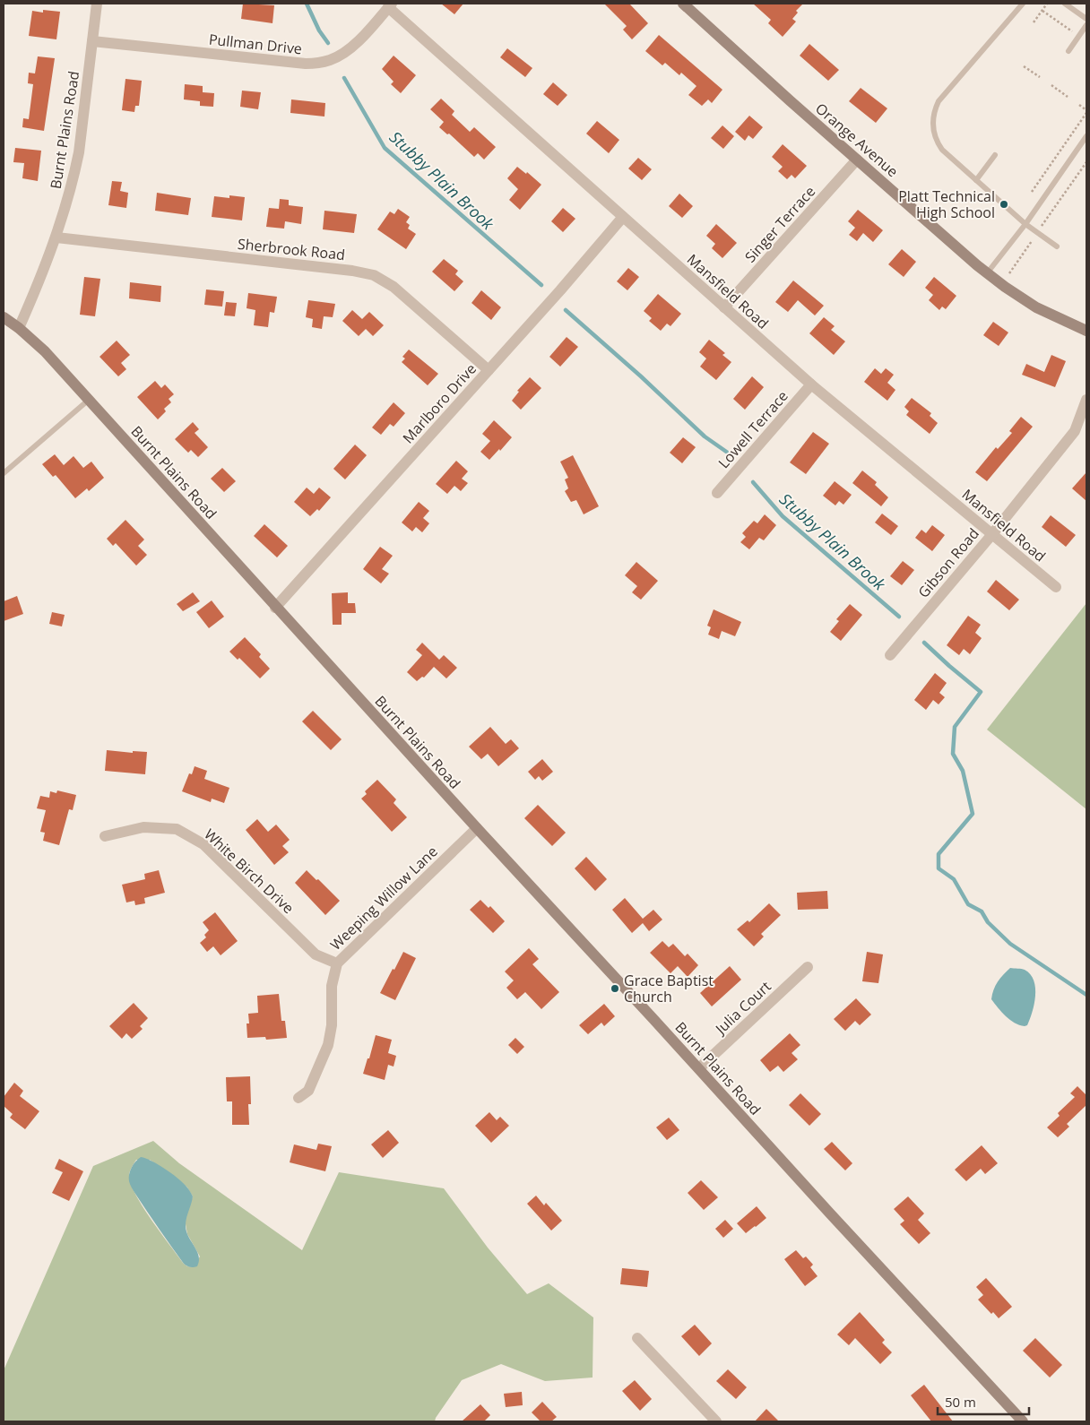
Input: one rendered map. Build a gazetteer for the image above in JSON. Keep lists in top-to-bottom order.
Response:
{
  "streets": {
    "main road": ["Burnt Plains Road", "Orange Avenue"],
    "street": [
      "Pullman Drive",
      "Singer Terrace",
      "Sherbrook Road",
      "Mansfield Road",
      "Marlboro Drive",
      "Lowell Terrace",
      "Gibson Road",
      "White Birch Drive",
      "Weeping Willow Lane",
      "Julia Court"
    ]
  },
  "crossings": [
    ["Pullman Drive", "Burnt Plains Road"],
    ["Pullman Drive", "Mansfield Road"],
    ["Burnt Plains Road", "Sherbrook Road"],
    ["Burnt Plains Road", "Marlboro Drive"],
    ["Burnt Plains Road", "Weeping Willow Lane"],
    ["Burnt Plains Road", "Julia Court"],
    ["Orange Avenue", "Singer Terrace"],
    ["Singer Terrace", "Mansfield Road"],
    ["Sherbrook Road", "Marlboro Drive"],
    ["Mansfield Road", "Marlboro Drive"],
    ["Mansfield Road", "Lowell Terrace"],
    ["Mansfield Road", "Gibson Road"],
    ["White Birch Drive", "Weeping Willow Lane"]
  ],
  "water": ["Stubby Plain Brook"],
  "places": ["Platt Technical High School", "Grace Baptist Church"],
  "scale_bar": "50 m"
}
